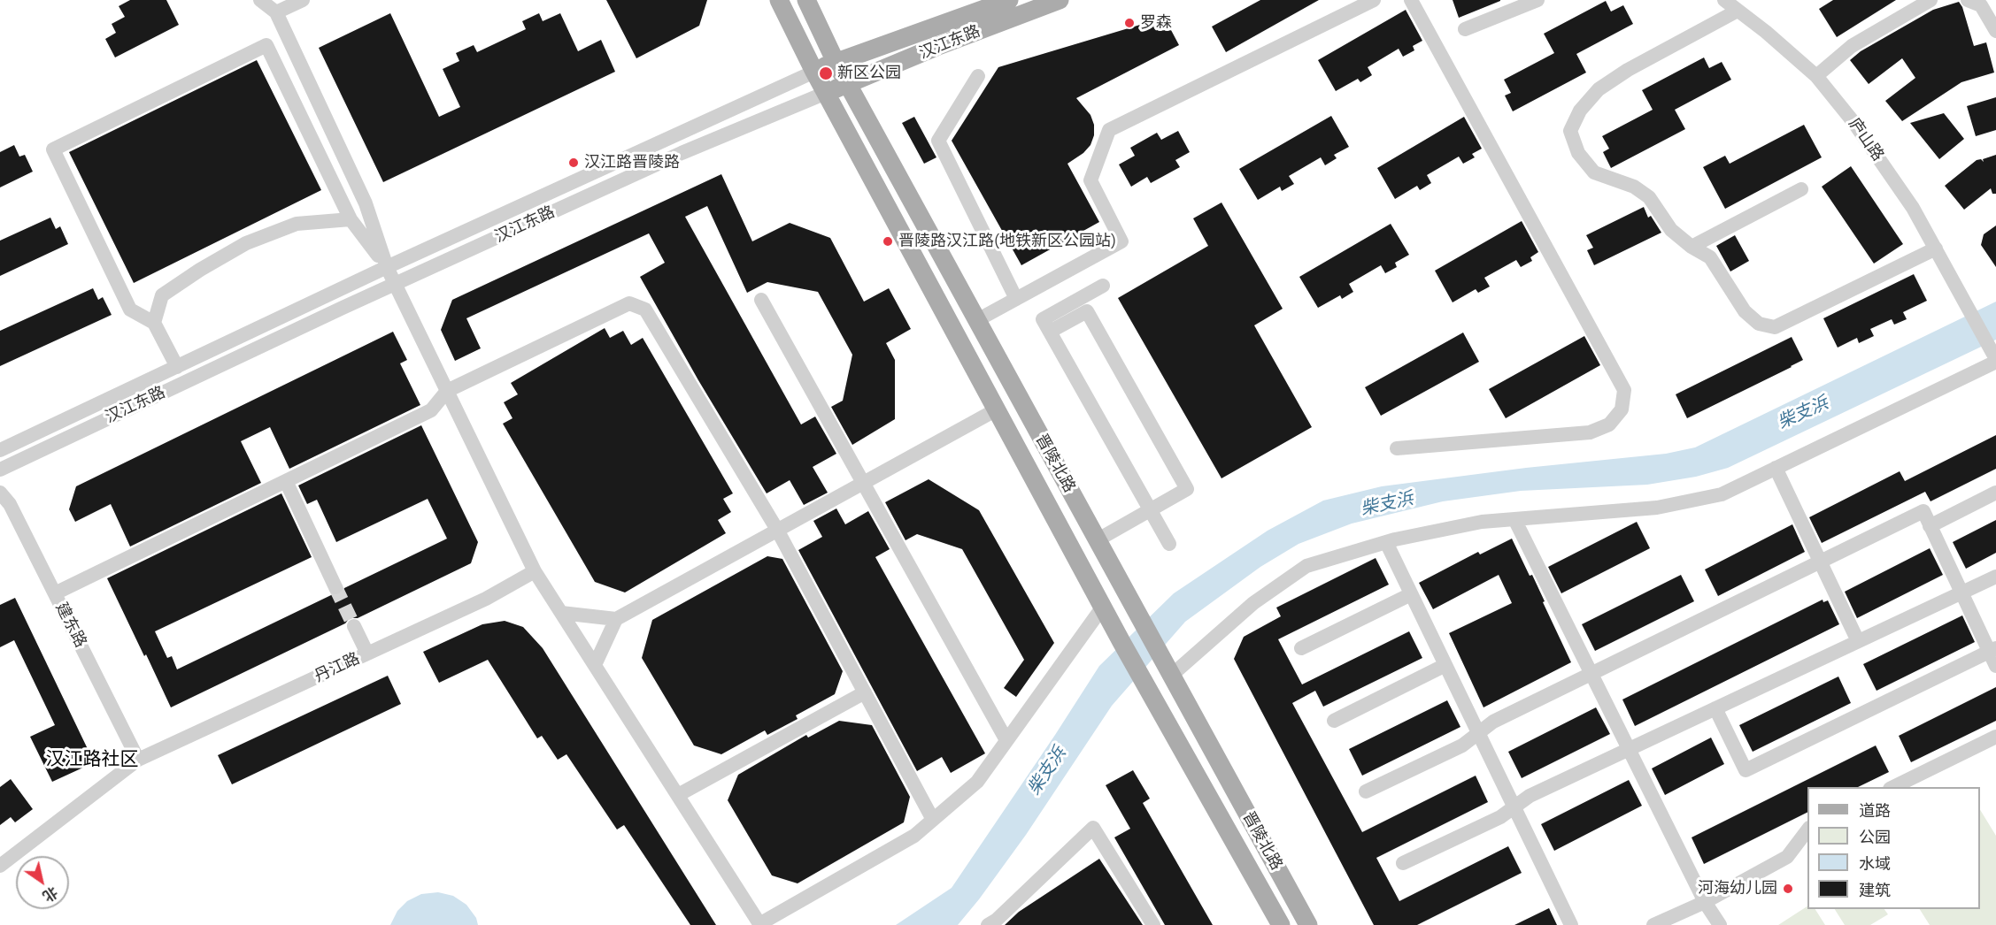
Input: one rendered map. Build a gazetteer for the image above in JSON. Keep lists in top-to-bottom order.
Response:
{
  "streets": {
    "main road": ["汉江东路", "晋陵北路"],
    "street": ["庐山路", "建东路", "丹江路"]
  },
  "crossings": [
    ["汉江东路", "晋陵北路"],
    ["建东路", "丹江路"]
  ],
  "districts": ["汉江路社区"],
  "water": ["柴支浜"],
  "places": [
    "罗森",
    "新区公园",
    "汉江路晋陵路",
    "晋陵路汉江路(地铁新区公园站)",
    "河海幼儿园"
  ],
  "legend": [
    "道路",
    "公园",
    "水域",
    "建筑"
  ],
  "north": "bottom right"
}
